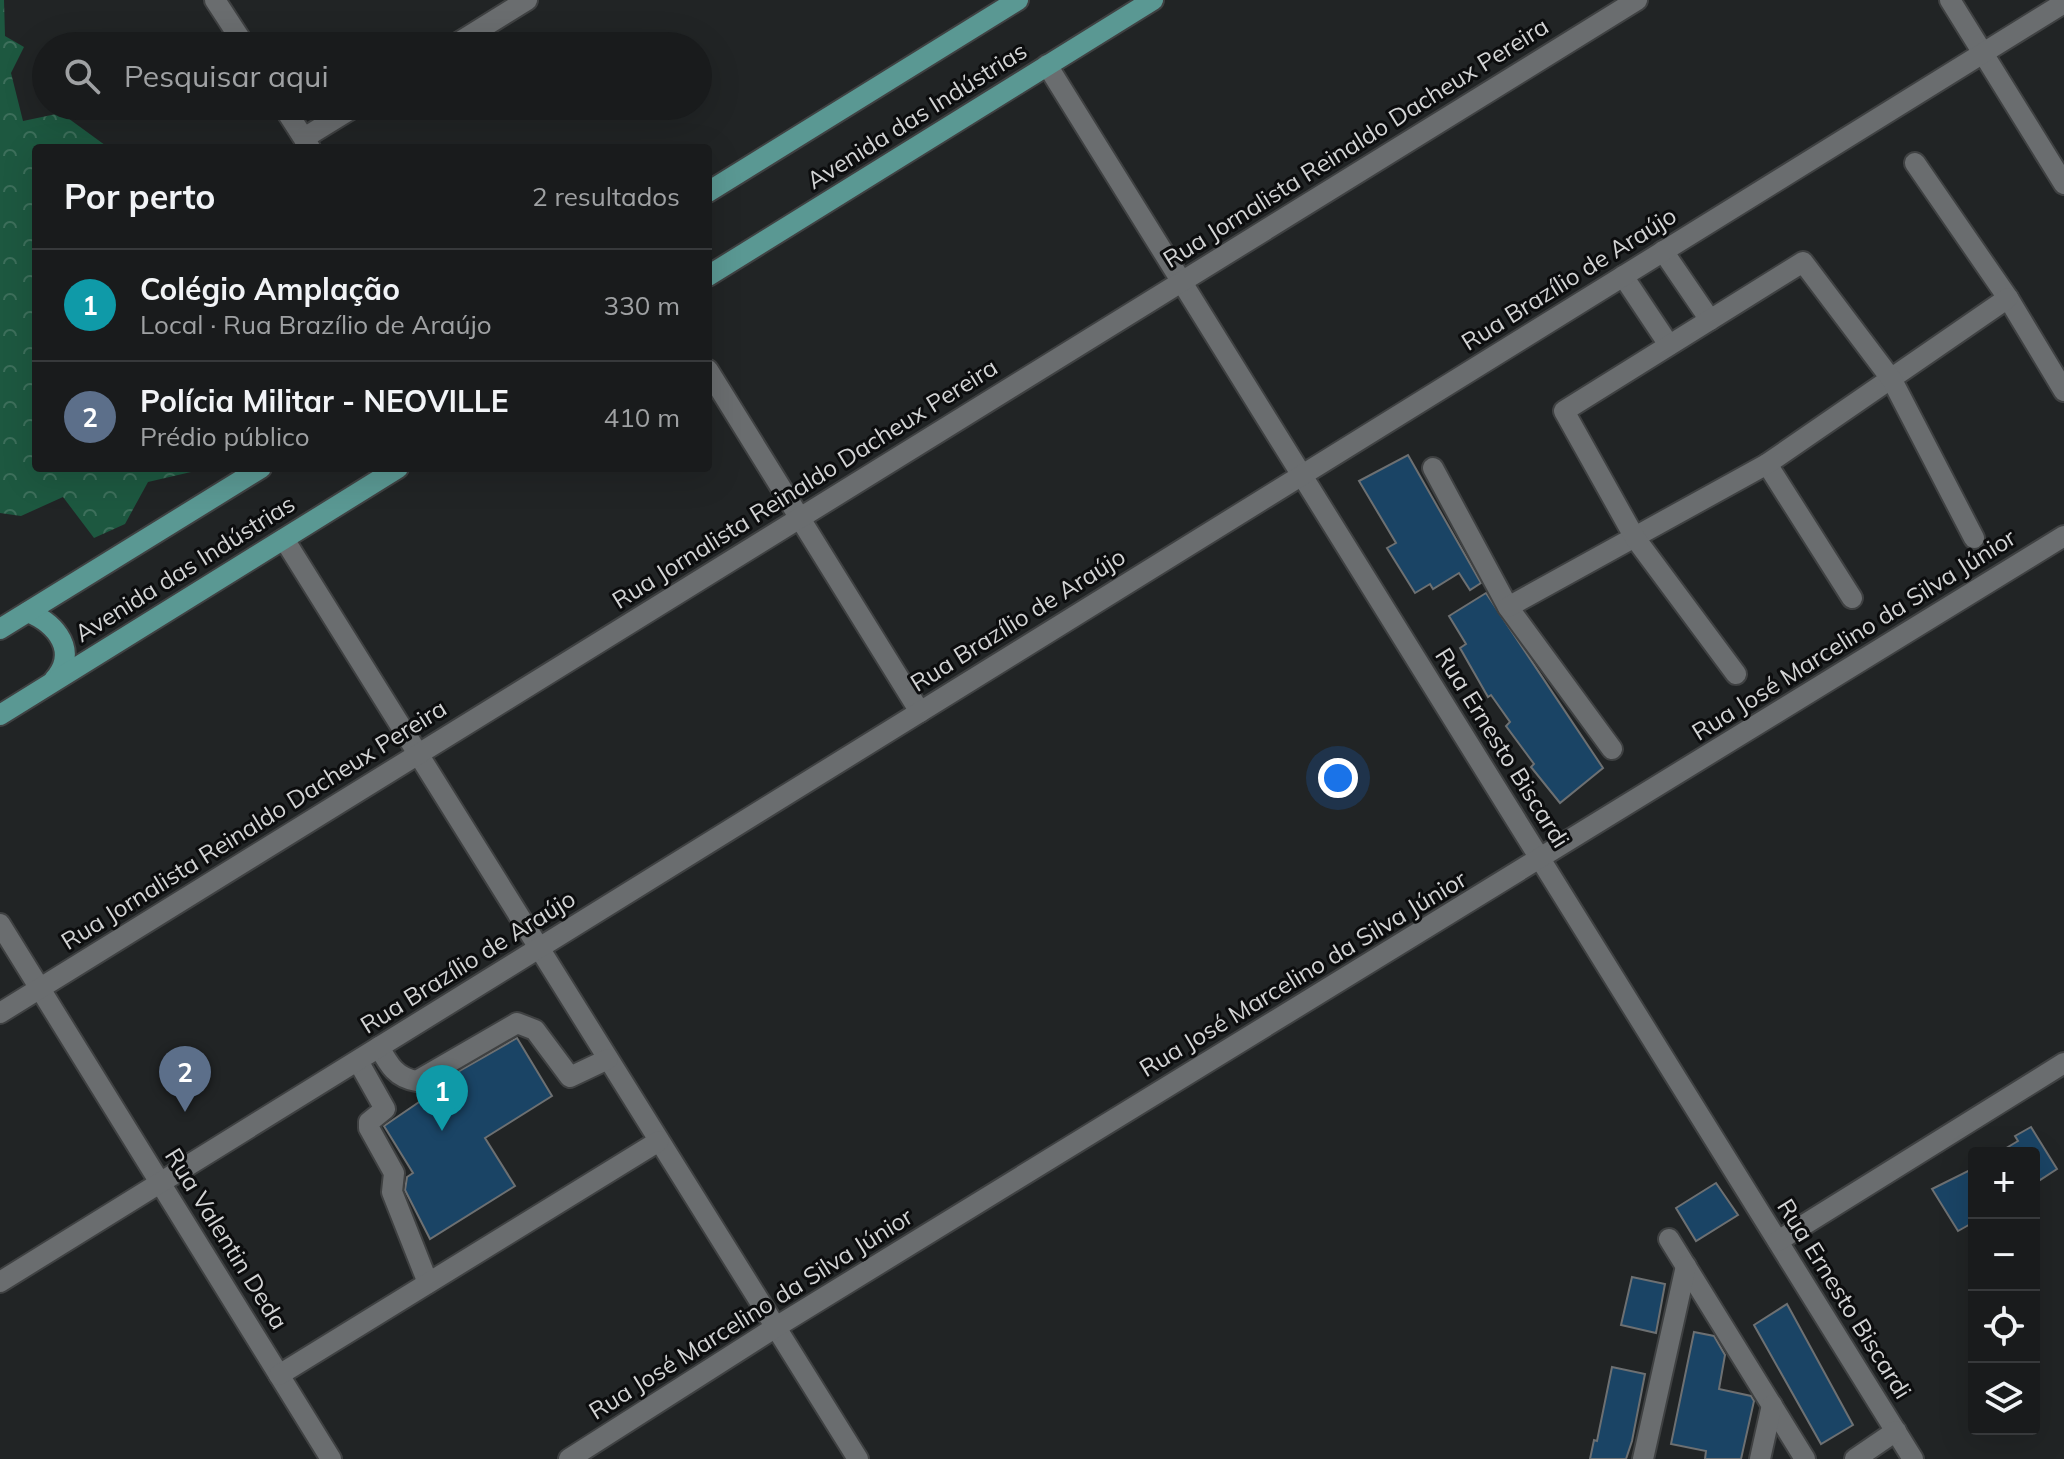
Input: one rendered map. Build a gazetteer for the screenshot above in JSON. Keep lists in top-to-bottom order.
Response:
{
  "streets": {
    "main road": ["Avenida das Indústrias"],
    "street": [
      "Rua Jornalista Reinaldo Dacheux Pereira",
      "Rua Brazílio de Araújo",
      "Rua José Marcelino da Silva Júnior",
      "Rua Ernesto Biscardi",
      "Rua Valentin Deda"
    ]
  },
  "crossings": [
    ["Avenida das Indústrias", "Rua Ernesto Biscardi"],
    ["Rua Jornalista Reinaldo Dacheux Pereira", "Rua Ernesto Biscardi"],
    ["Rua Jornalista Reinaldo Dacheux Pereira", "Rua Valentin Deda"],
    ["Rua Brazílio de Araújo", "Rua Ernesto Biscardi"],
    ["Rua Brazílio de Araújo", "Rua Valentin Deda"],
    ["Rua José Marcelino da Silva Júnior", "Rua Ernesto Biscardi"]
  ],
  "page": {
    "search": "Pesquisar aqui",
    "heading": ["Por perto", "2 resultados"],
    "list": [
      {
        "mark": "1",
        "name": "Colégio Amplação",
        "note": "Local · Rua Brazílio de Araújo",
        "value": "330 m"
      },
      {
        "mark": "2",
        "name": "Polícia Militar - NEOVILLE",
        "note": "Prédio público",
        "value": "410 m"
      }
    ],
    "pins": ["2", "1"],
    "map_buttons": ["+", "−"]
  }
}
